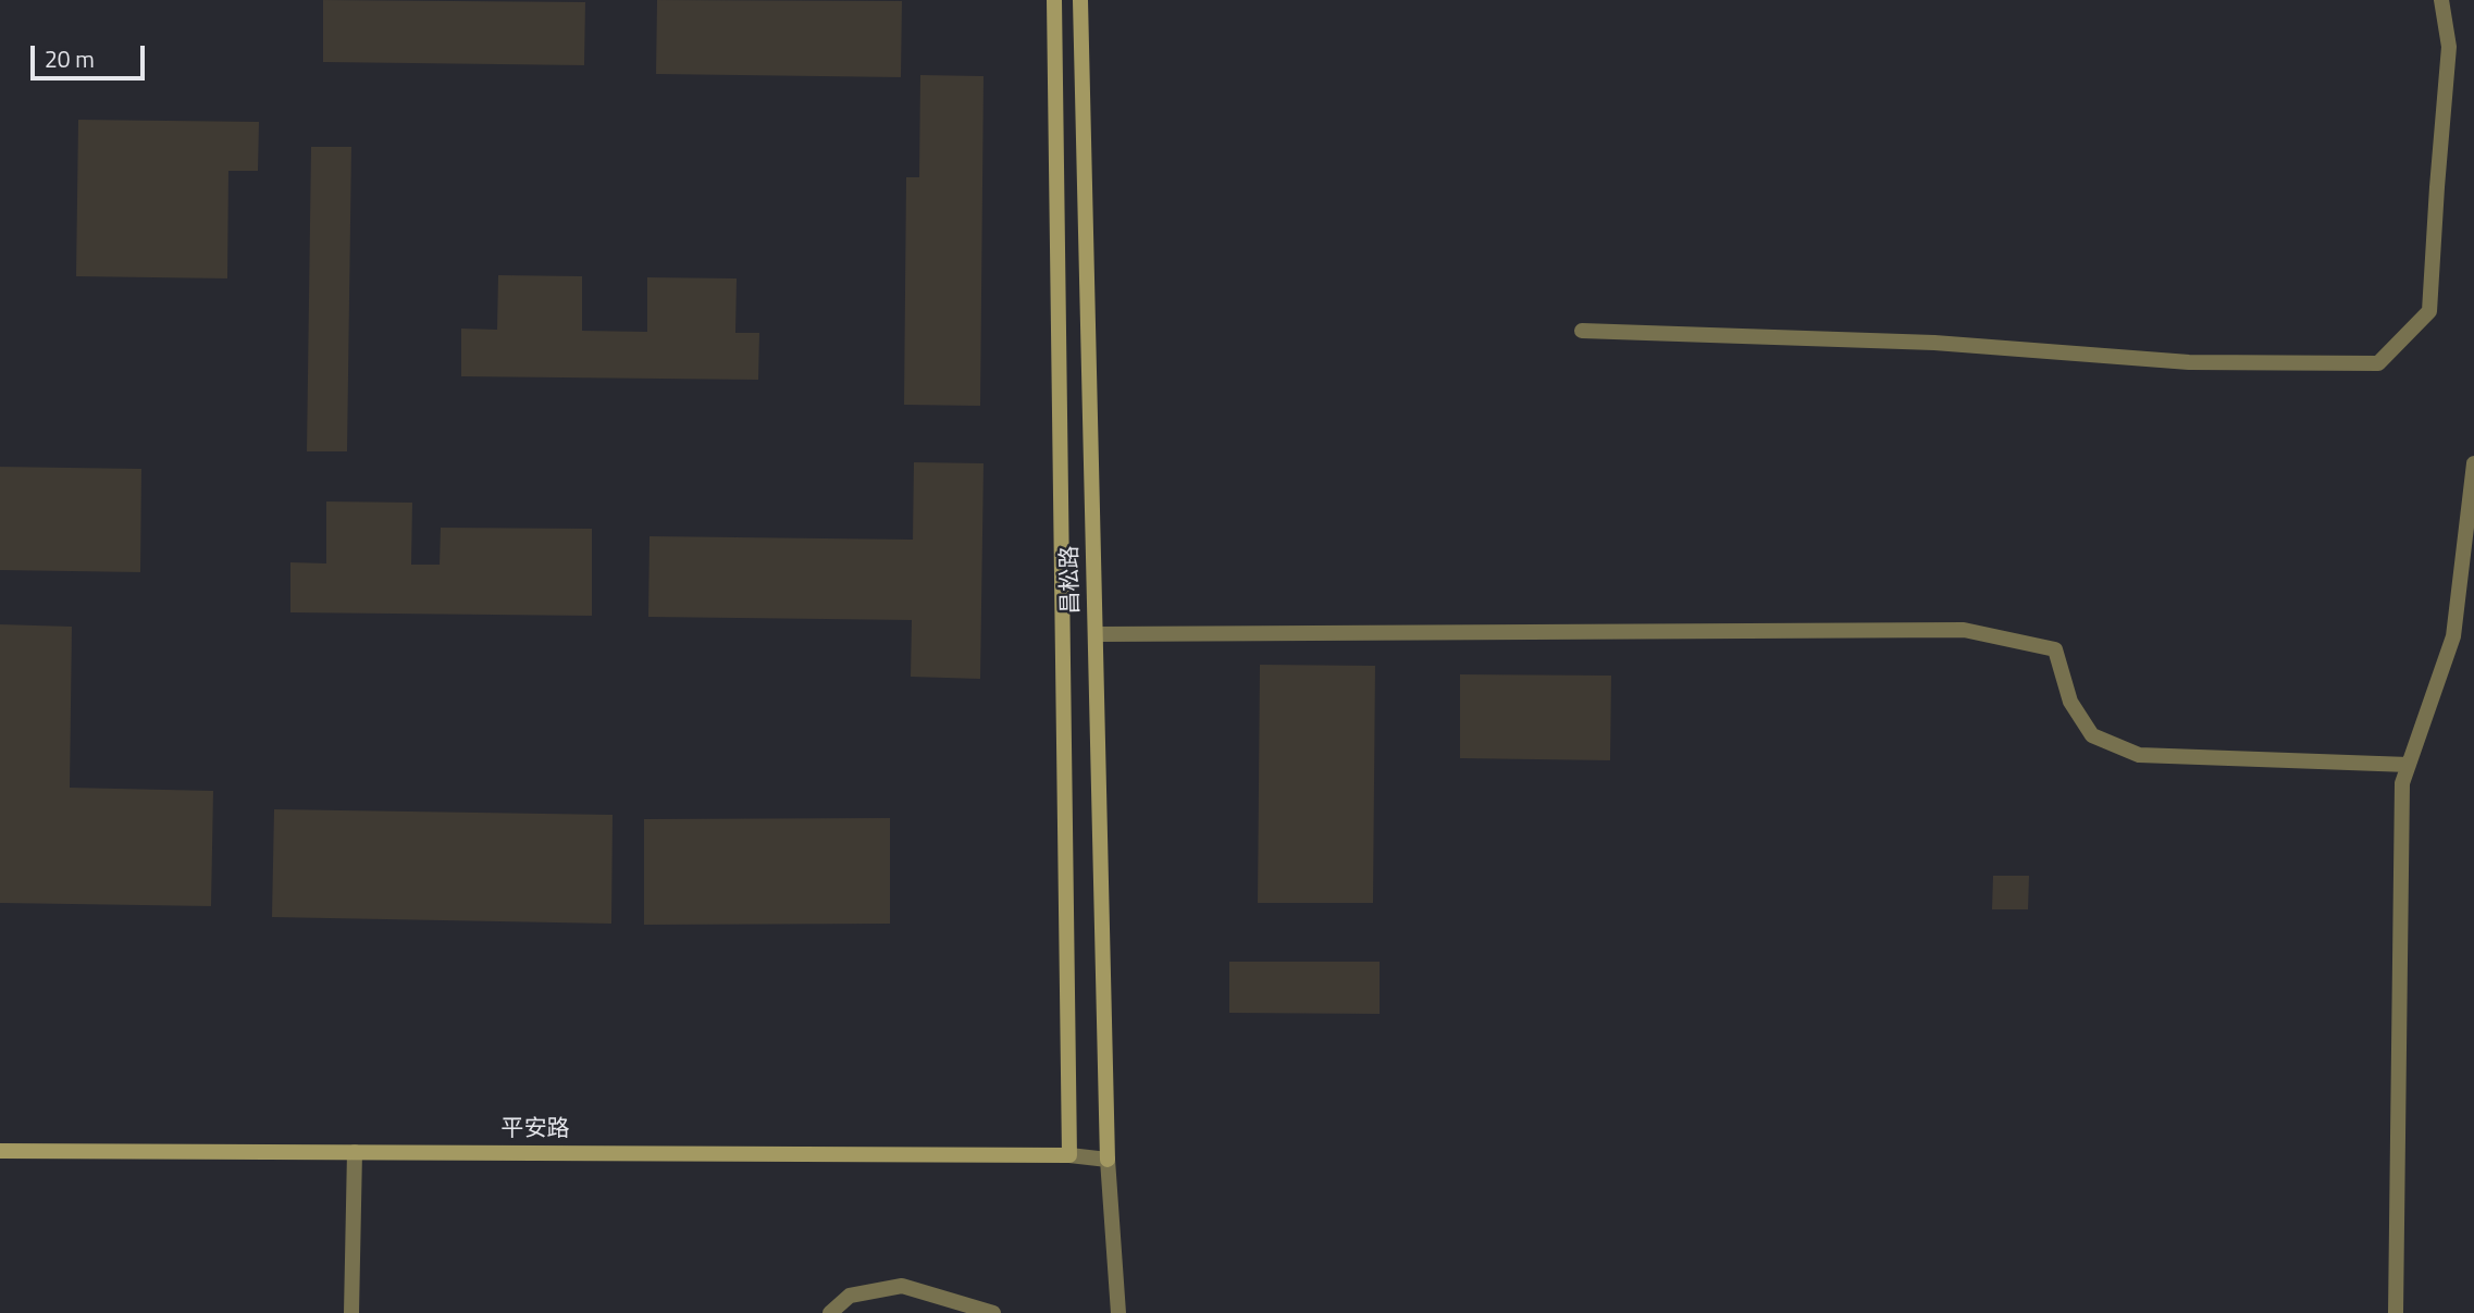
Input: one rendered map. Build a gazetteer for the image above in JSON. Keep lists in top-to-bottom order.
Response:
{
  "streets": {
    "main road": ["昌松路", "平安路"]
  },
  "scale_bar": "20 m"
}
